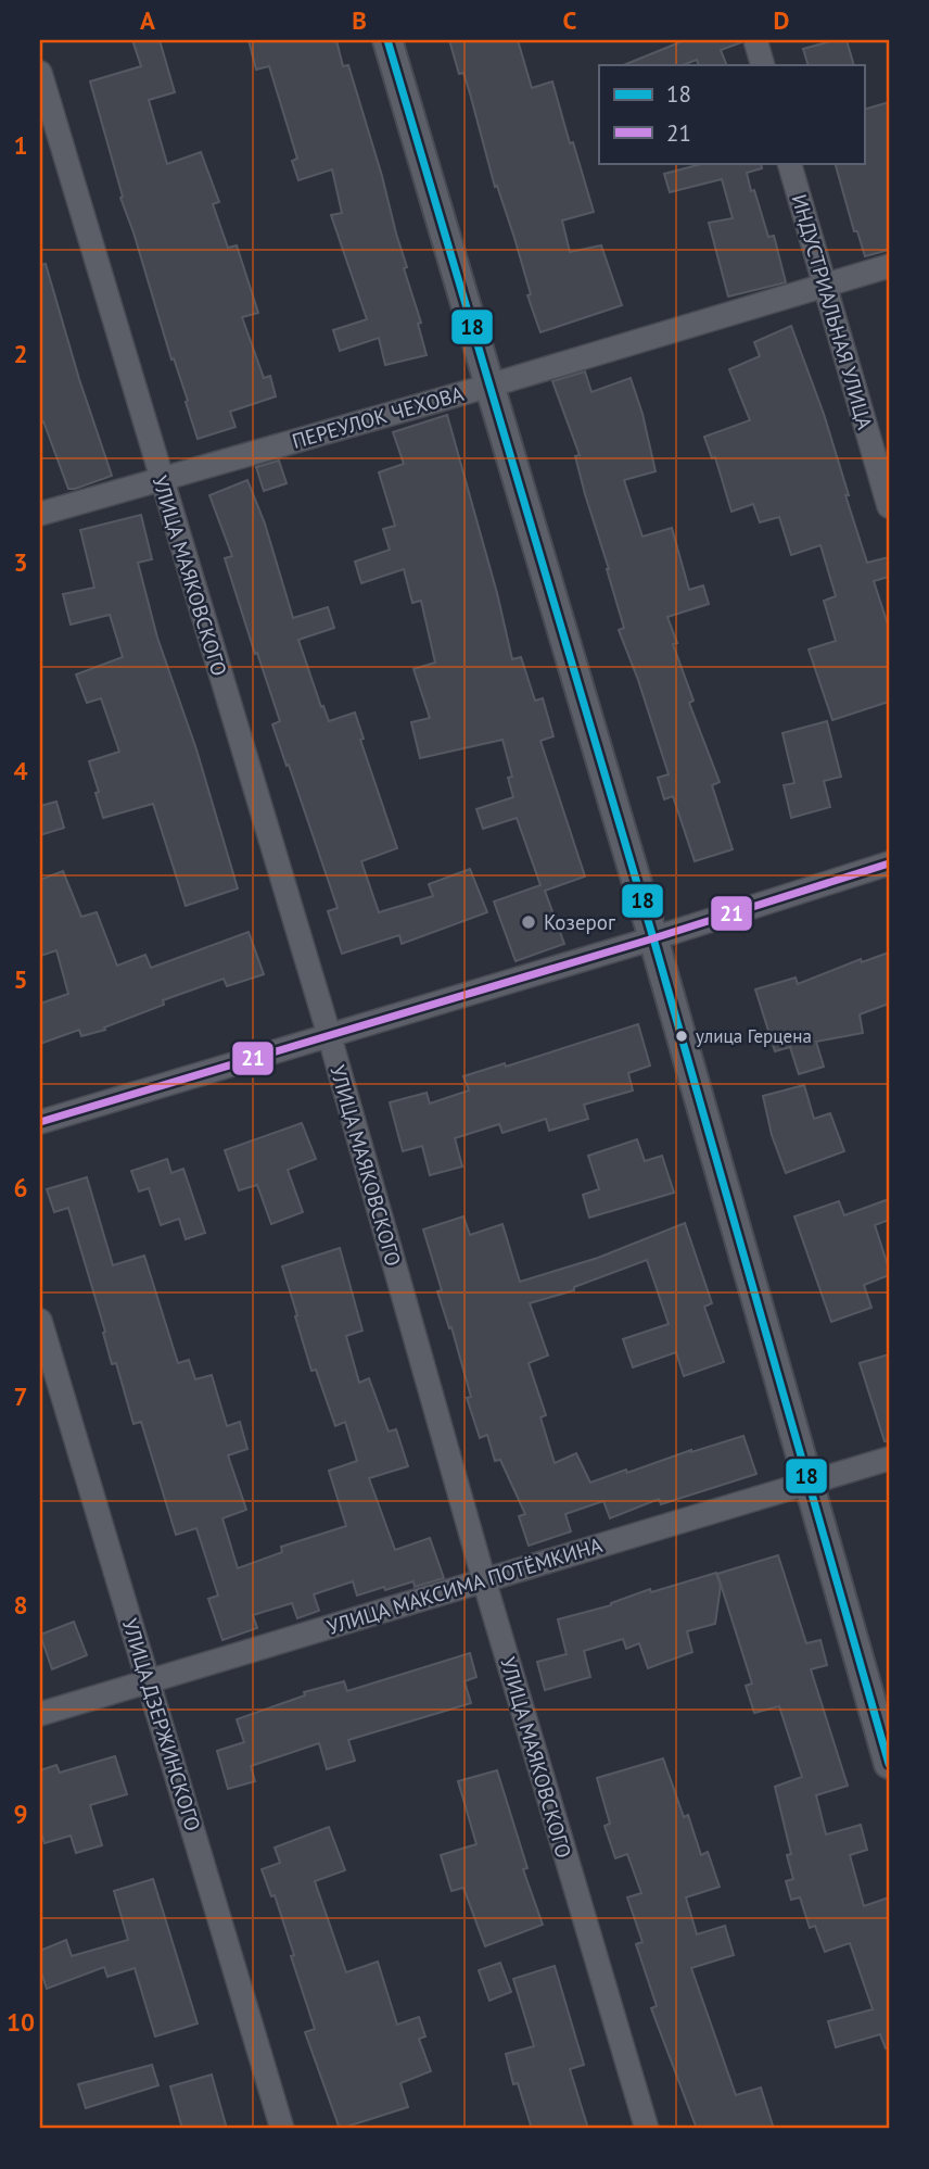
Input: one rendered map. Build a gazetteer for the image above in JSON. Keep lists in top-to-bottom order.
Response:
{
  "streets": {
    "street": [
      "ИНДУСТРИАЛЬНАЯ УЛИЦА",
      "ПЕРЕУЛОК ЧЕХОВА",
      "УЛИЦА МАЯКОВСКОГО",
      "УЛИЦА МАКСИМА ПОТЁМКИНА",
      "УЛИЦА ДЗЕРЖИНСКОГО"
    ]
  },
  "crossings": [
    ["ИНДУСТРИАЛЬНАЯ УЛИЦА", "ПЕРЕУЛОК ЧЕХОВА"],
    ["ПЕРЕУЛОК ЧЕХОВА", "УЛИЦА МАЯКОВСКОГО"],
    ["УЛИЦА МАЯКОВСКОГО", "УЛИЦА МАКСИМА ПОТЁМКИНА"],
    ["УЛИЦА МАКСИМА ПОТЁМКИНА", "УЛИЦА ДЗЕРЖИНСКОГО"]
  ],
  "places": ["Козерог", "улица Герцена"],
  "lines": ["transit line 18", "transit line 21"],
  "legend": ["18", "21"],
  "grid": {
    "columns": [
      "A",
      "B",
      "C",
      "D"
    ],
    "rows": [
      "1",
      "2",
      "3",
      "4",
      "5",
      "6",
      "7",
      "8",
      "9",
      "10"
    ]
  }
}
